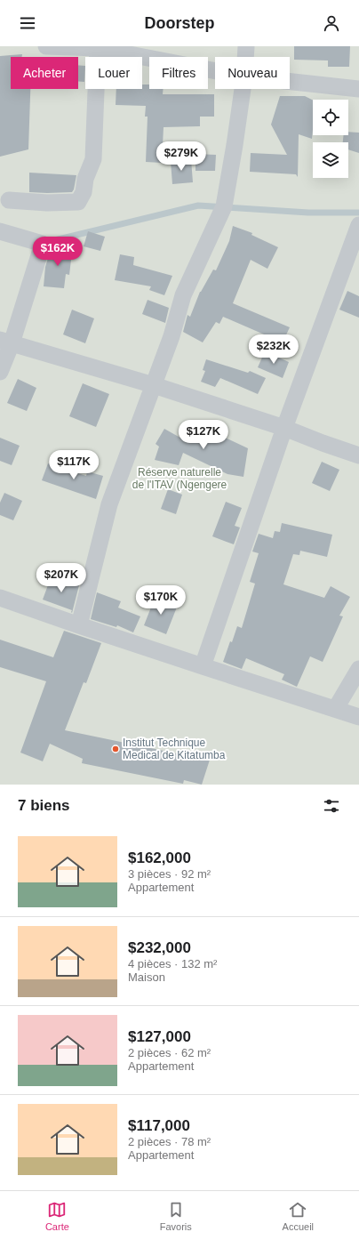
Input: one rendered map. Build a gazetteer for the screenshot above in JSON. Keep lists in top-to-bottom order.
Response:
{
  "parks": ["Réserve naturelle de l'ITAV (Ngengere"],
  "places": ["Institut Technique Medical de Kitatumba"],
  "page": {
    "header": "Doorstep",
    "chip": [
      "Acheter",
      "Louer",
      "Filtres",
      "Nouveau"
    ],
    "price": [
      "$279K",
      "$162K",
      "$232K",
      "$127K",
      "$117K",
      "$207K",
      "$170K"
    ],
    "heading": "7 biens",
    "list": [
      {
        "name": "$162,000",
        "note": "3 pièces · 92 m² · Appartement"
      },
      {
        "name": "$232,000",
        "note": "4 pièces · 132 m² · Maison"
      },
      {
        "name": "$127,000",
        "note": "2 pièces · 62 m² · Appartement"
      },
      {
        "name": "$117,000",
        "note": "2 pièces · 78 m² · Appartement"
      }
    ],
    "tabs": ["Carte", "Favoris", "Accueil"]
  }
}
